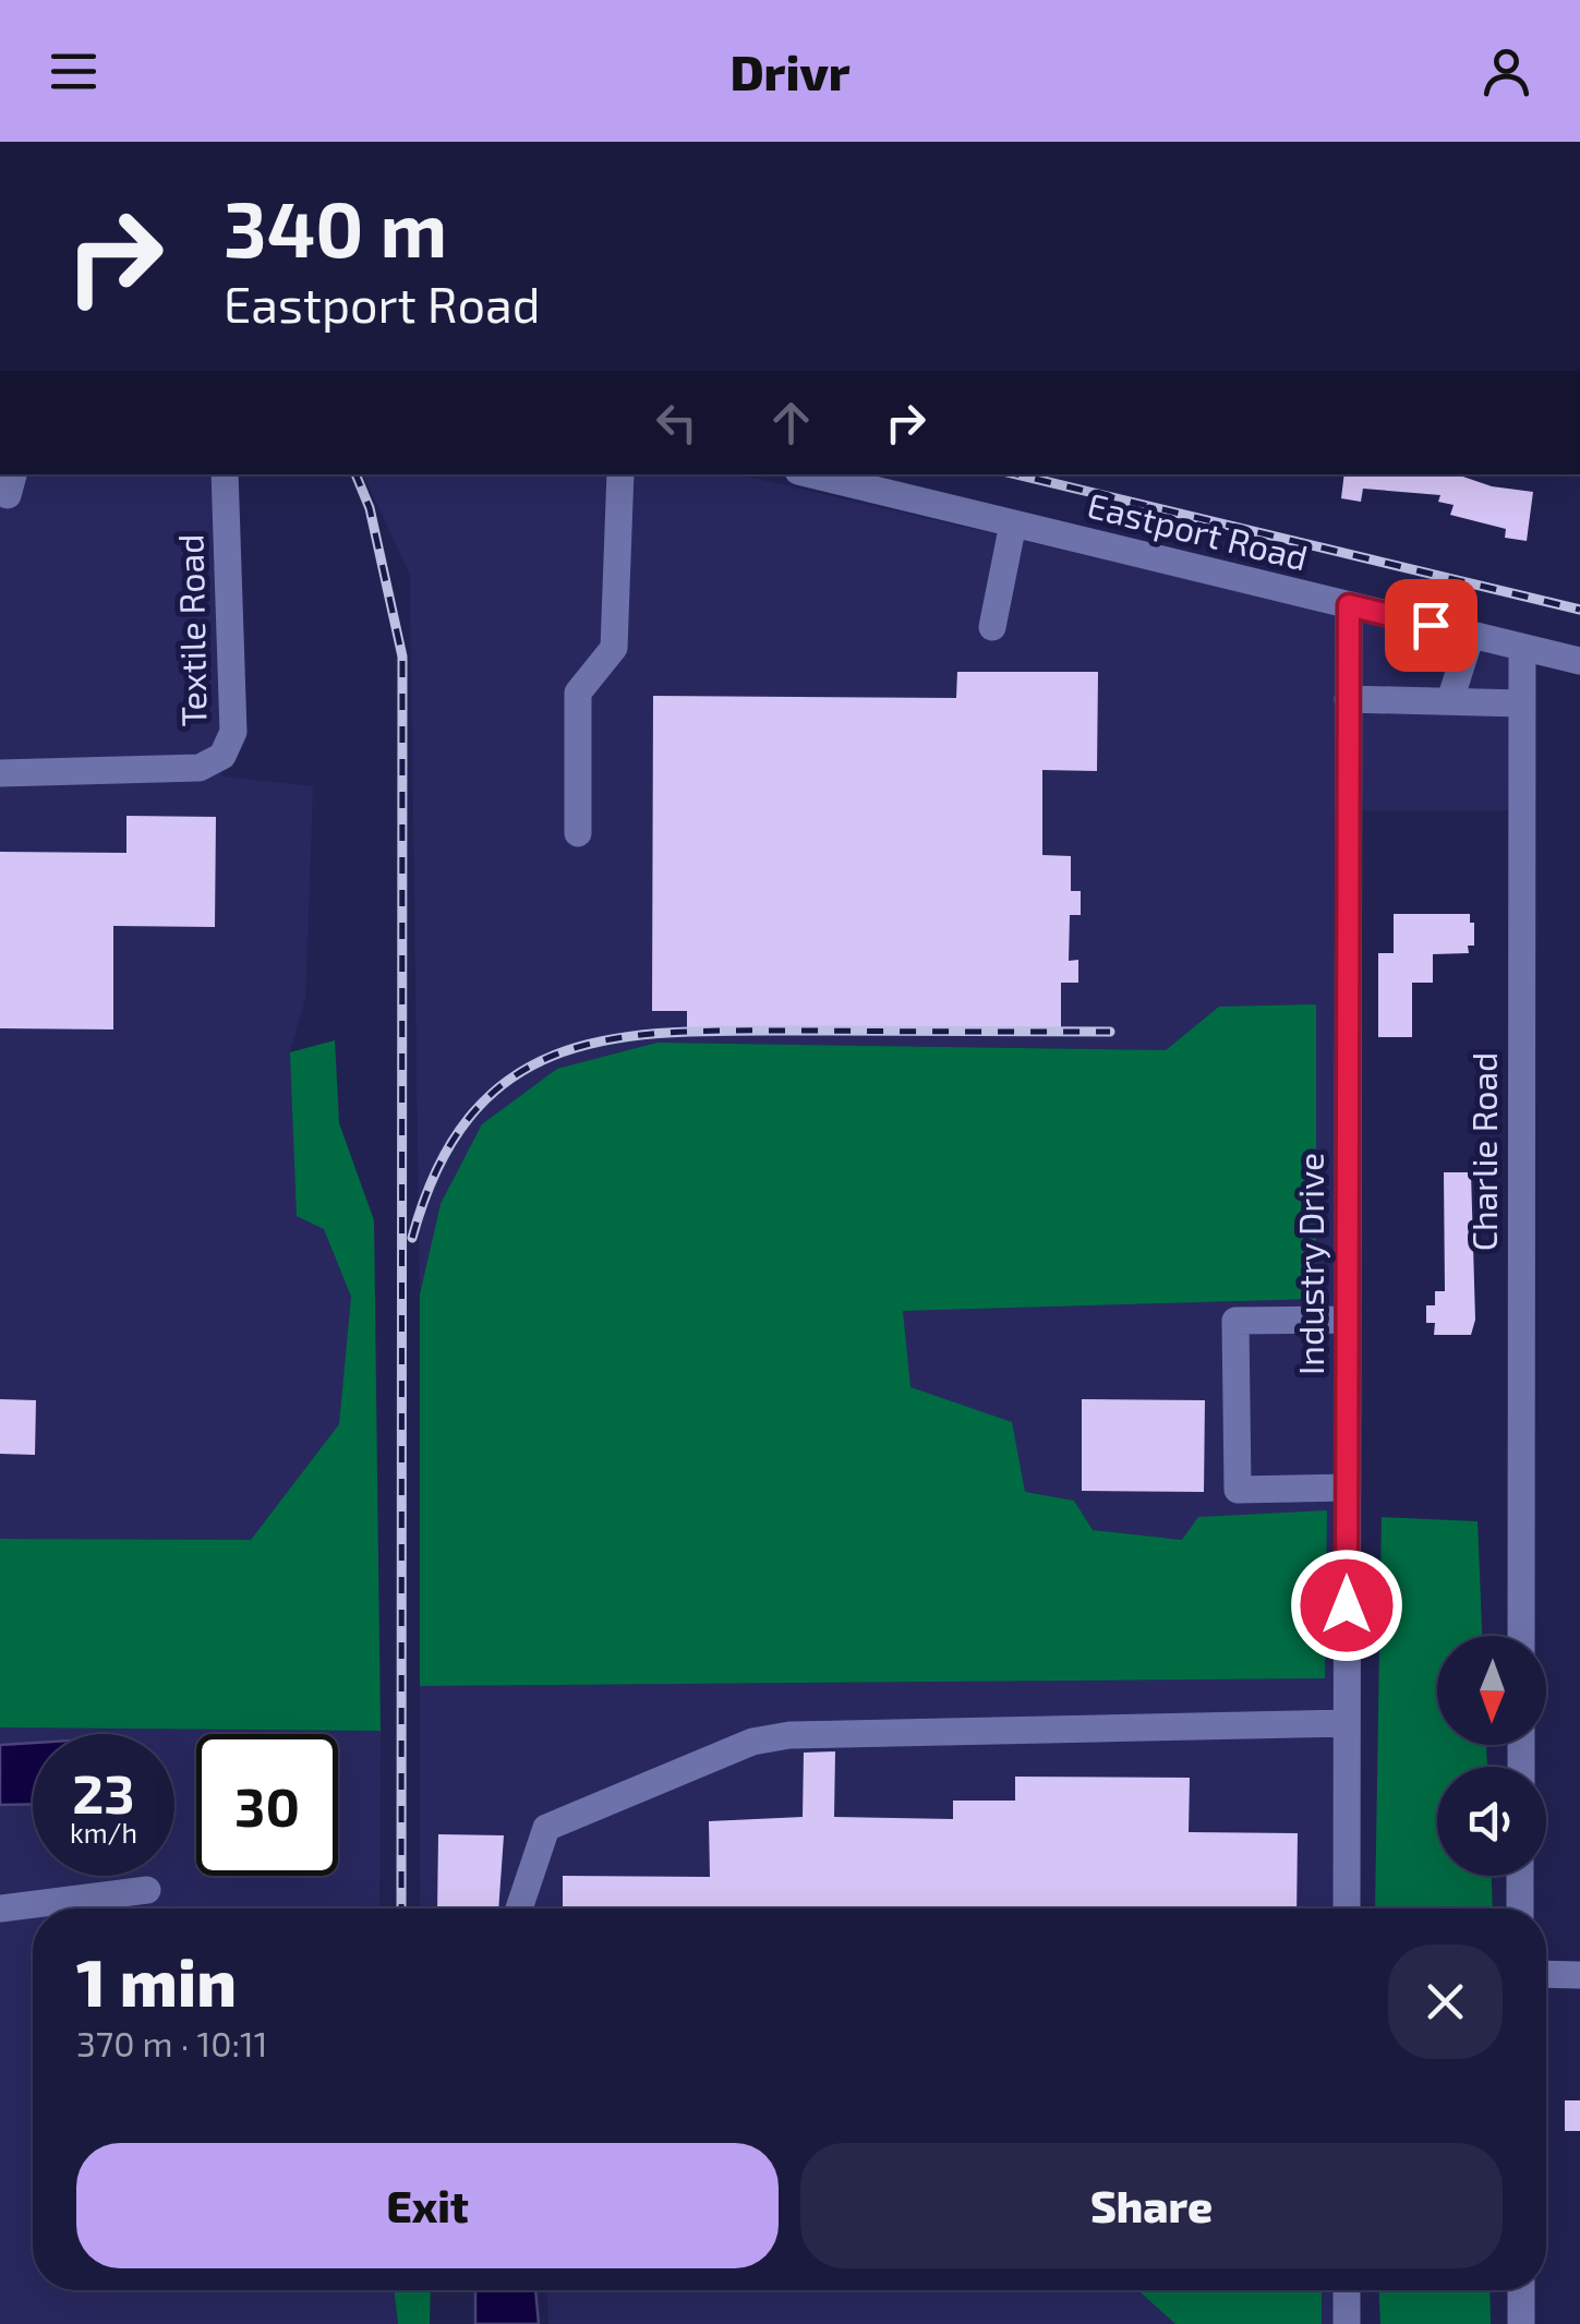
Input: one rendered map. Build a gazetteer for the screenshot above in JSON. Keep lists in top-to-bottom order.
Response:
{
  "streets": {
    "street": [
      "Eastport Road",
      "Textile Road",
      "Charlie Road",
      "Industry Drive"
    ]
  },
  "crossings": [
    ["Eastport Road", "Charlie Road"],
    ["Eastport Road", "Industry Drive"]
  ],
  "north": "bottom",
  "page": {
    "header": "Drivr",
    "turn": ["340 m", "Eastport Road"],
    "speed": "23 km/h",
    "limit": "30",
    "heading": ["1 min", "370 m · 10:11"],
    "buttons": ["Exit", "Share"]
  }
}
